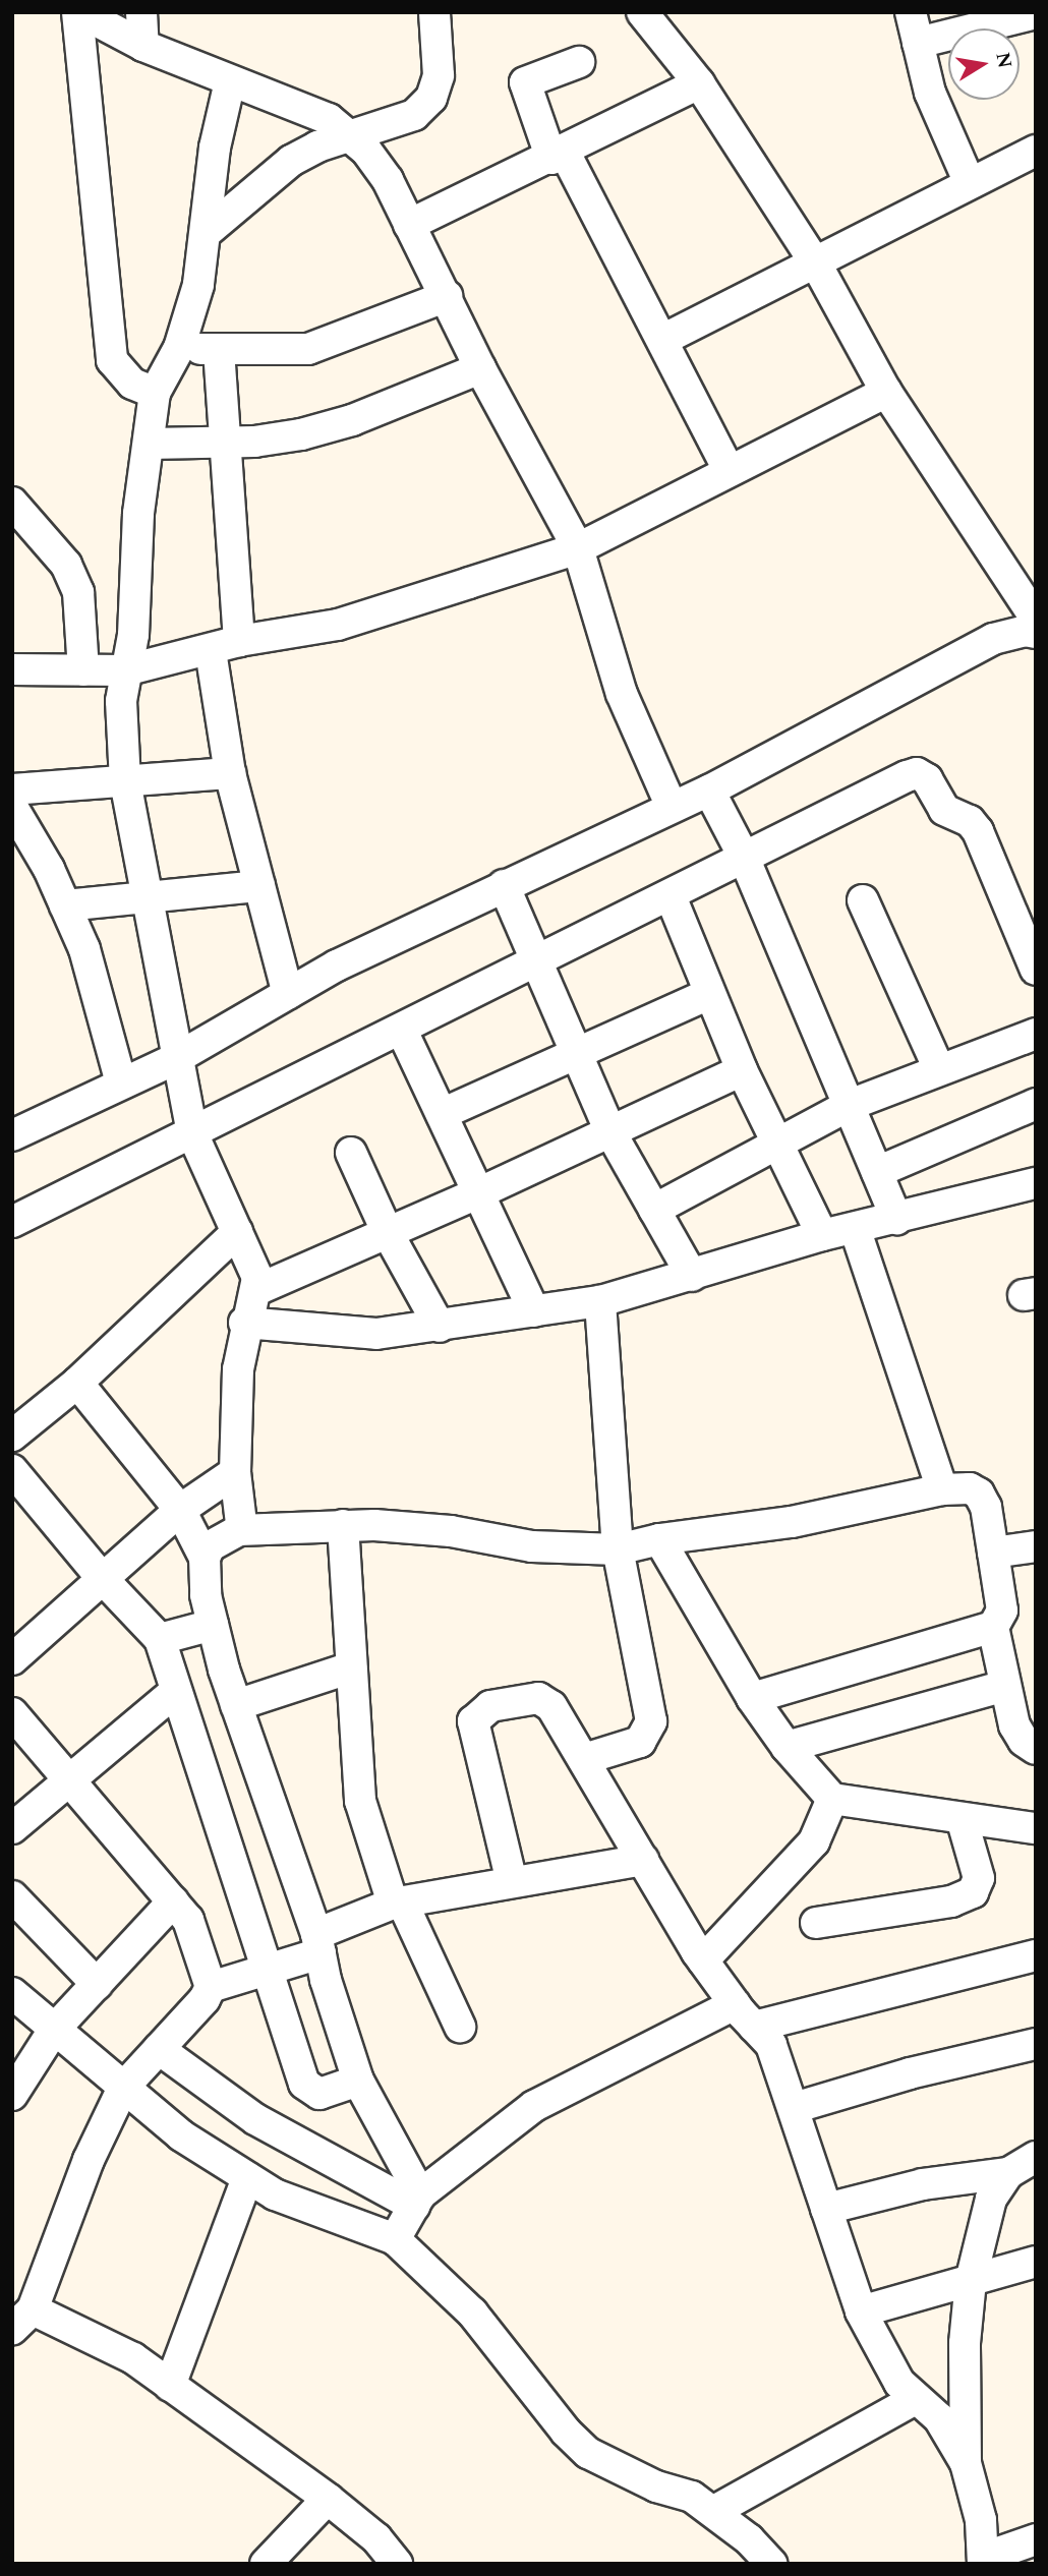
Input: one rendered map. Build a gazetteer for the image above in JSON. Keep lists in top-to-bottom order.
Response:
{
  "north": "right"
}
